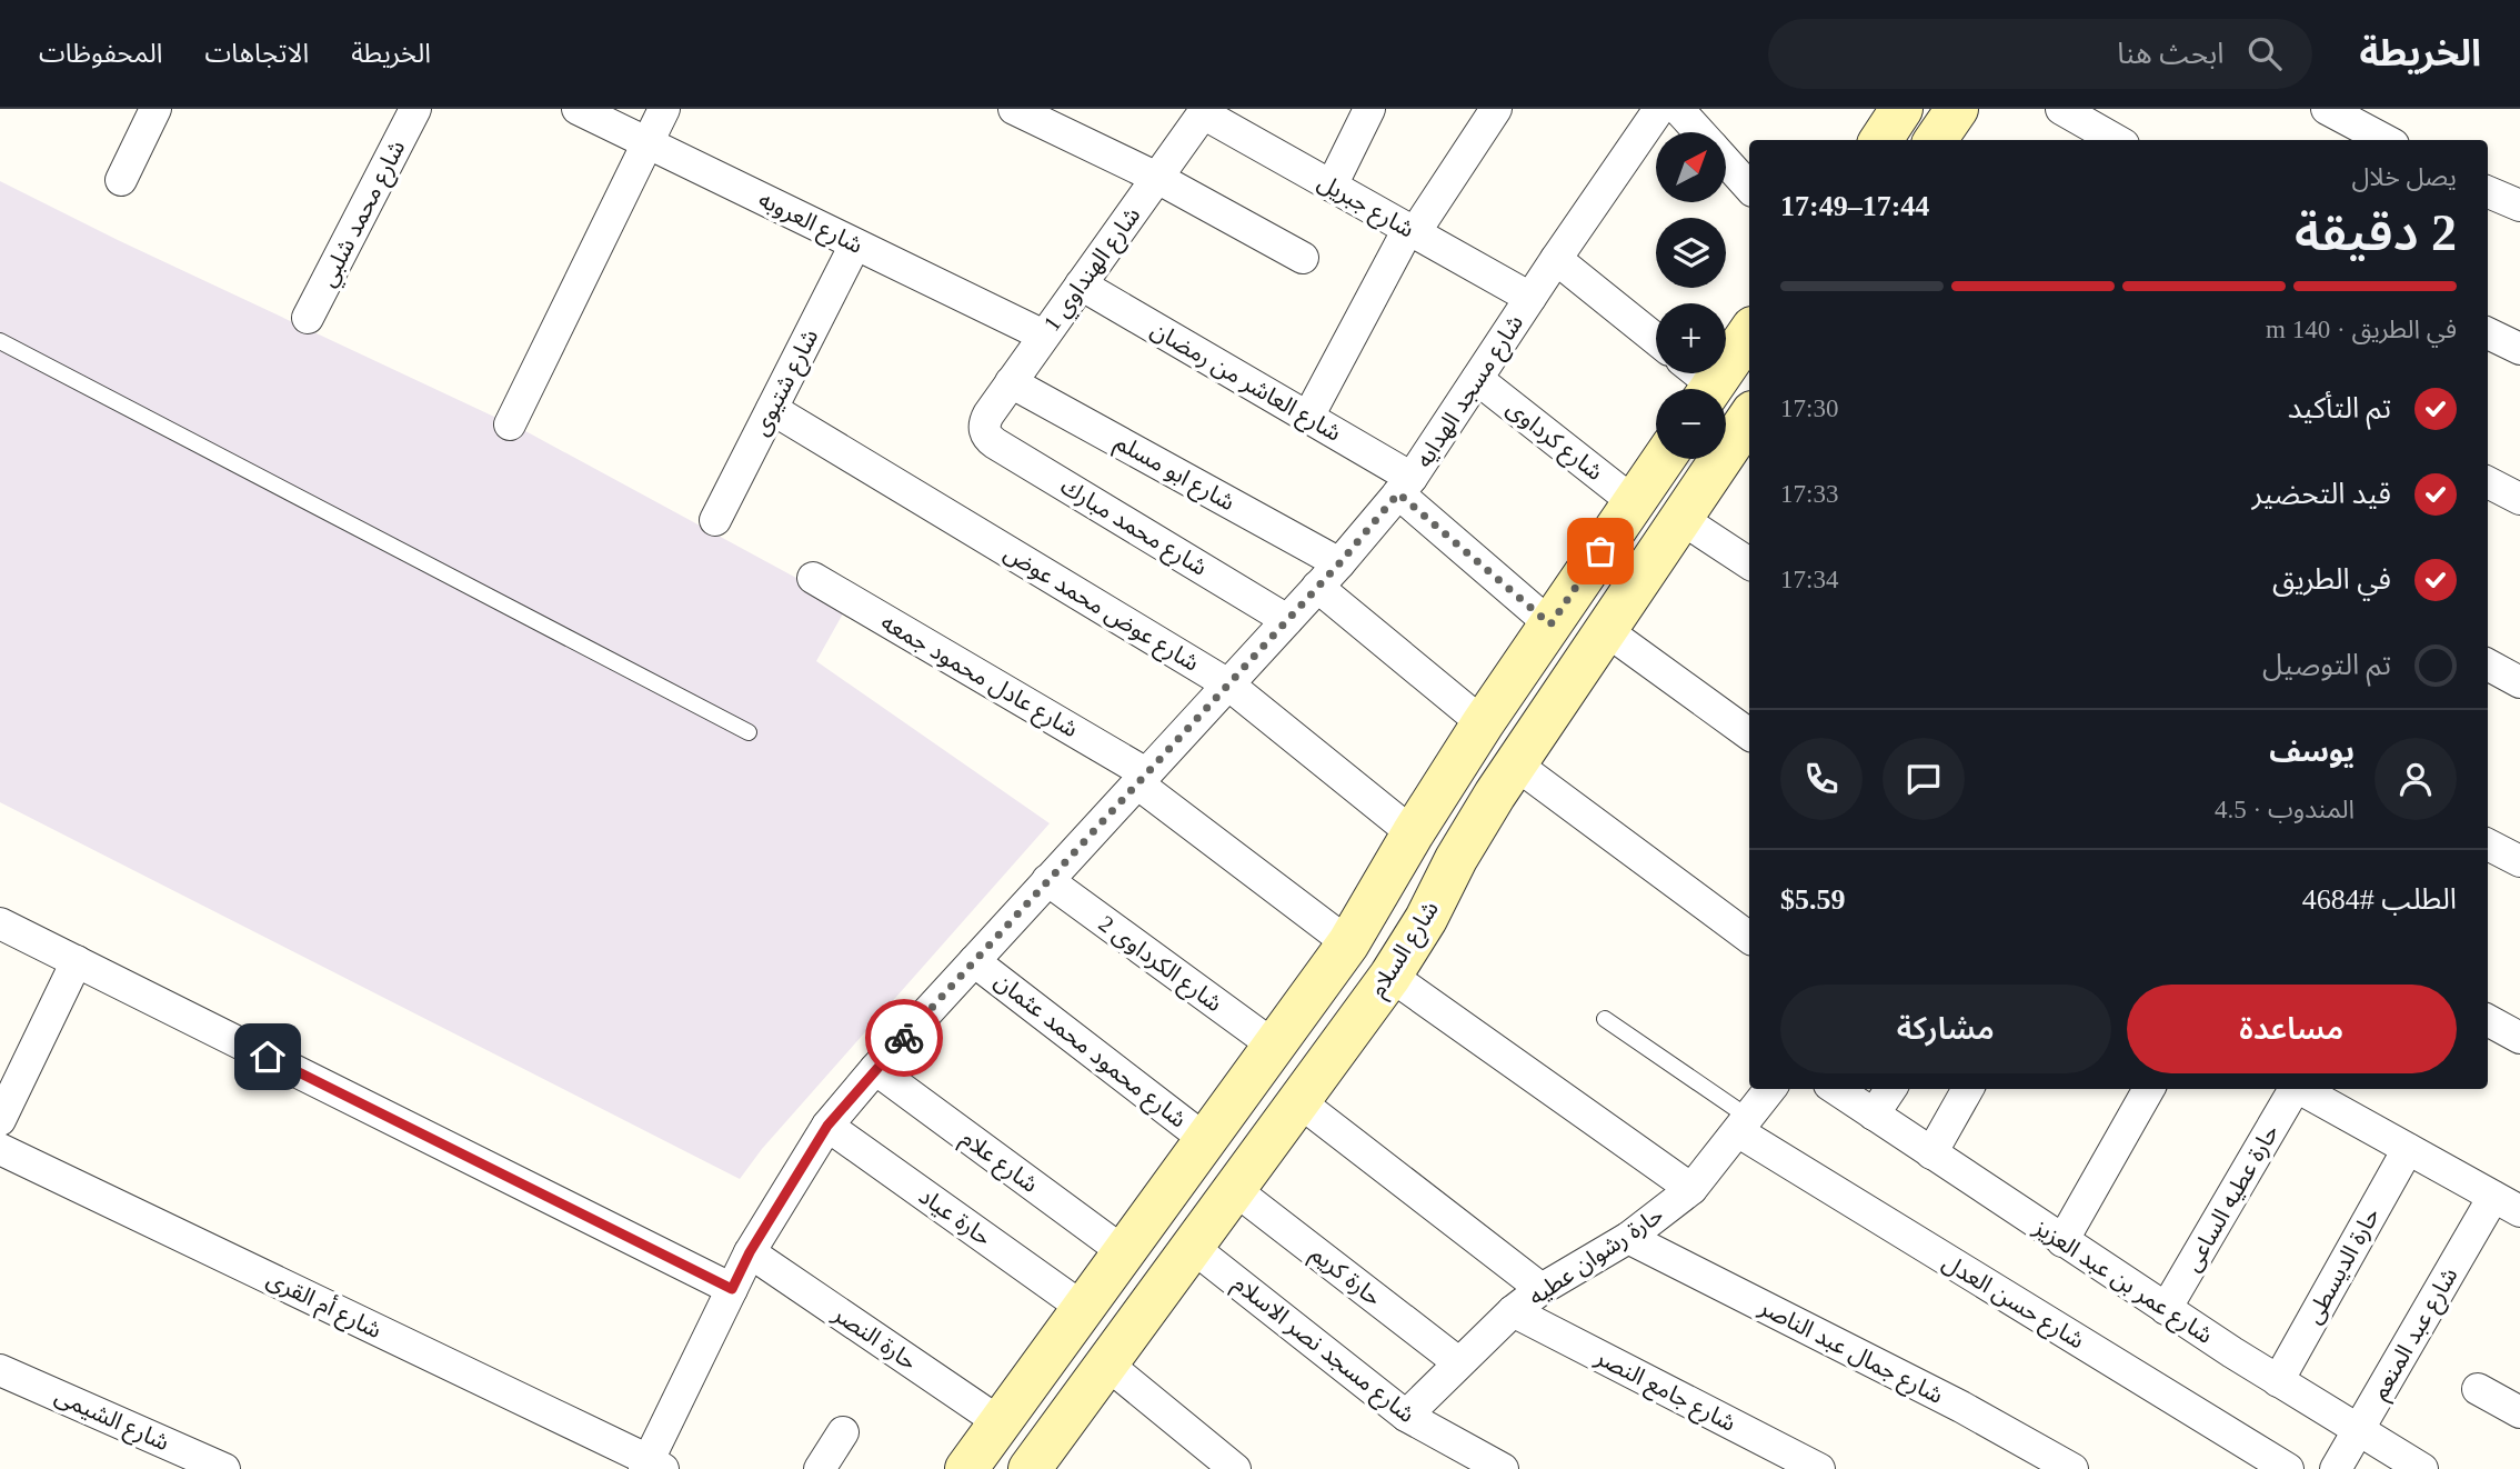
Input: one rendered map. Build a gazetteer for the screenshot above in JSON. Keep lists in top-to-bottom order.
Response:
{
  "streets": {
    "street": [
      "شارع جبريل",
      "شارع محمد شلبي",
      "شارع العروبه",
      "شارع الهنداوي 1",
      "شارع العاشر من رمضان",
      "شارع شتيوى",
      "شارع مسجد الهدايه",
      "شارع كرداوى",
      "شارع ابو مسلم",
      "شارع محمد مبارك",
      "شارع عوض محمد عوض",
      "شارع عادل محمود جمعه",
      "شارع السلام",
      "شارع الكرداوى 2",
      "شارع محمود محمد عثمان",
      "شارع علام",
      "حارة عطيه الساعى",
      "حارة عياد",
      "حارة رشوان عطيه",
      "حارة الديسطى",
      "حارة كريم",
      "شارع عمر بن عبد العزيز",
      "شارع حسن العدل",
      "شارع أم القرى",
      "شارع عبد المنعم",
      "حارة النصر",
      "شارع مسجد نصر الاسلام",
      "شارع جمال عبد الناصر",
      "شارع جامع النصر",
      "شارع الشيمى"
    ]
  },
  "crossings": [
    ["شارع جبريل", "شارع الهنداوي 1"],
    ["شارع جبريل", "شارع مسجد الهدايه"],
    ["شارع العروبه", "شارع الهنداوي 1"],
    ["شارع العروبه", "شارع شتيوى"],
    ["شارع الهنداوي 1", "شارع العاشر من رمضان"],
    ["شارع الهنداوي 1", "شارع ابو مسلم"],
    ["شارع الهنداوي 1", "شارع محمد مبارك"],
    ["شارع العاشر من رمضان", "شارع مسجد الهدايه"],
    ["شارع شتيوى", "شارع عوض محمد عوض"],
    ["شارع مسجد الهدايه", "شارع كرداوى"],
    ["شارع مسجد الهدايه", "شارع ابو مسلم"],
    ["شارع مسجد الهدايه", "شارع محمد مبارك"],
    ["شارع مسجد الهدايه", "شارع عوض محمد عوض"],
    ["شارع مسجد الهدايه", "شارع عادل محمود جمعه"],
    ["شارع مسجد الهدايه", "شارع الكرداوى 2"],
    ["شارع مسجد الهدايه", "شارع محمود محمد عثمان"],
    ["شارع مسجد الهدايه", "شارع علام"],
    ["شارع مسجد الهدايه", "حارة عياد"],
    ["شارع مسجد الهدايه", "شارع أم القرى"],
    ["شارع مسجد الهدايه", "حارة النصر"],
    ["شارع السلام", "حارة كريم"],
    ["شارع السلام", "شارع مسجد نصر الاسلام"],
    ["حارة عطيه الساعى", "شارع عمر بن عبد العزيز"],
    ["حارة رشوان عطيه", "حارة كريم"],
    ["حارة رشوان عطيه", "شارع حسن العدل"],
    ["حارة رشوان عطيه", "شارع مسجد نصر الاسلام"],
    ["حارة رشوان عطيه", "شارع جمال عبد الناصر"],
    ["حارة رشوان عطيه", "شارع جامع النصر"],
    ["حارة الديسطى", "شارع عمر بن عبد العزيز"],
    ["شارع عمر بن عبد العزيز", "شارع عبد المنعم"]
  ],
  "north": "top right",
  "page": {
    "header": "الخريطة",
    "search": "ابحث هنا",
    "nav": ["الخريطة", "الاتجاهات", "المحفوظات"],
    "map_buttons": ["+", "−"],
    "heading": ["2 دقيقة", "يصل خلال", "17:44–17:49"],
    "panel": [
      "يوسف",
      "المندوب · 4.5",
      "الطلب #4684",
      "$5.59"
    ],
    "bar": "في الطريق · 140 m",
    "list": [
      ["تم التأكيد", "17:30"],
      ["قيد التحضير", "17:33"],
      ["في الطريق", "17:34"],
      "تم التوصيل"
    ],
    "buttons": ["مساعدة", "مشاركة"]
  }
}
